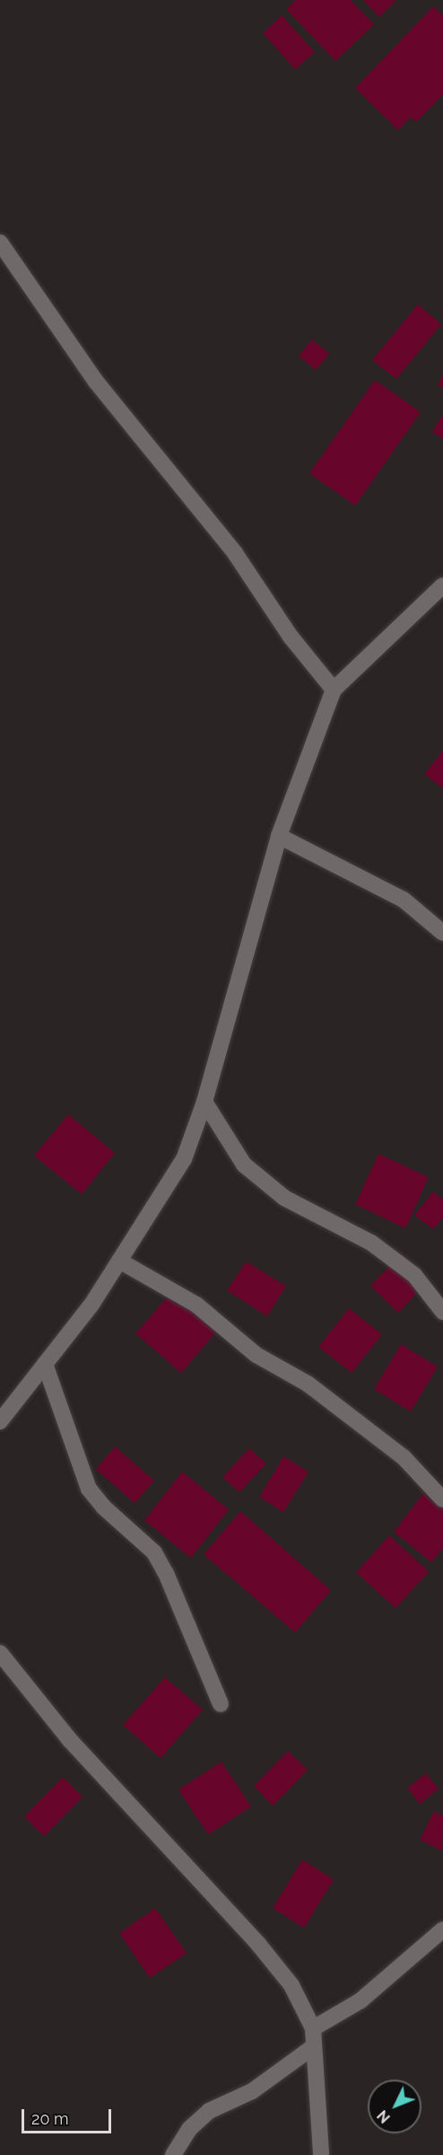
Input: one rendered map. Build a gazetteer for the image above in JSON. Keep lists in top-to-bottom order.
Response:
{
  "scale_bar": "20 m",
  "north": "bottom left"
}
